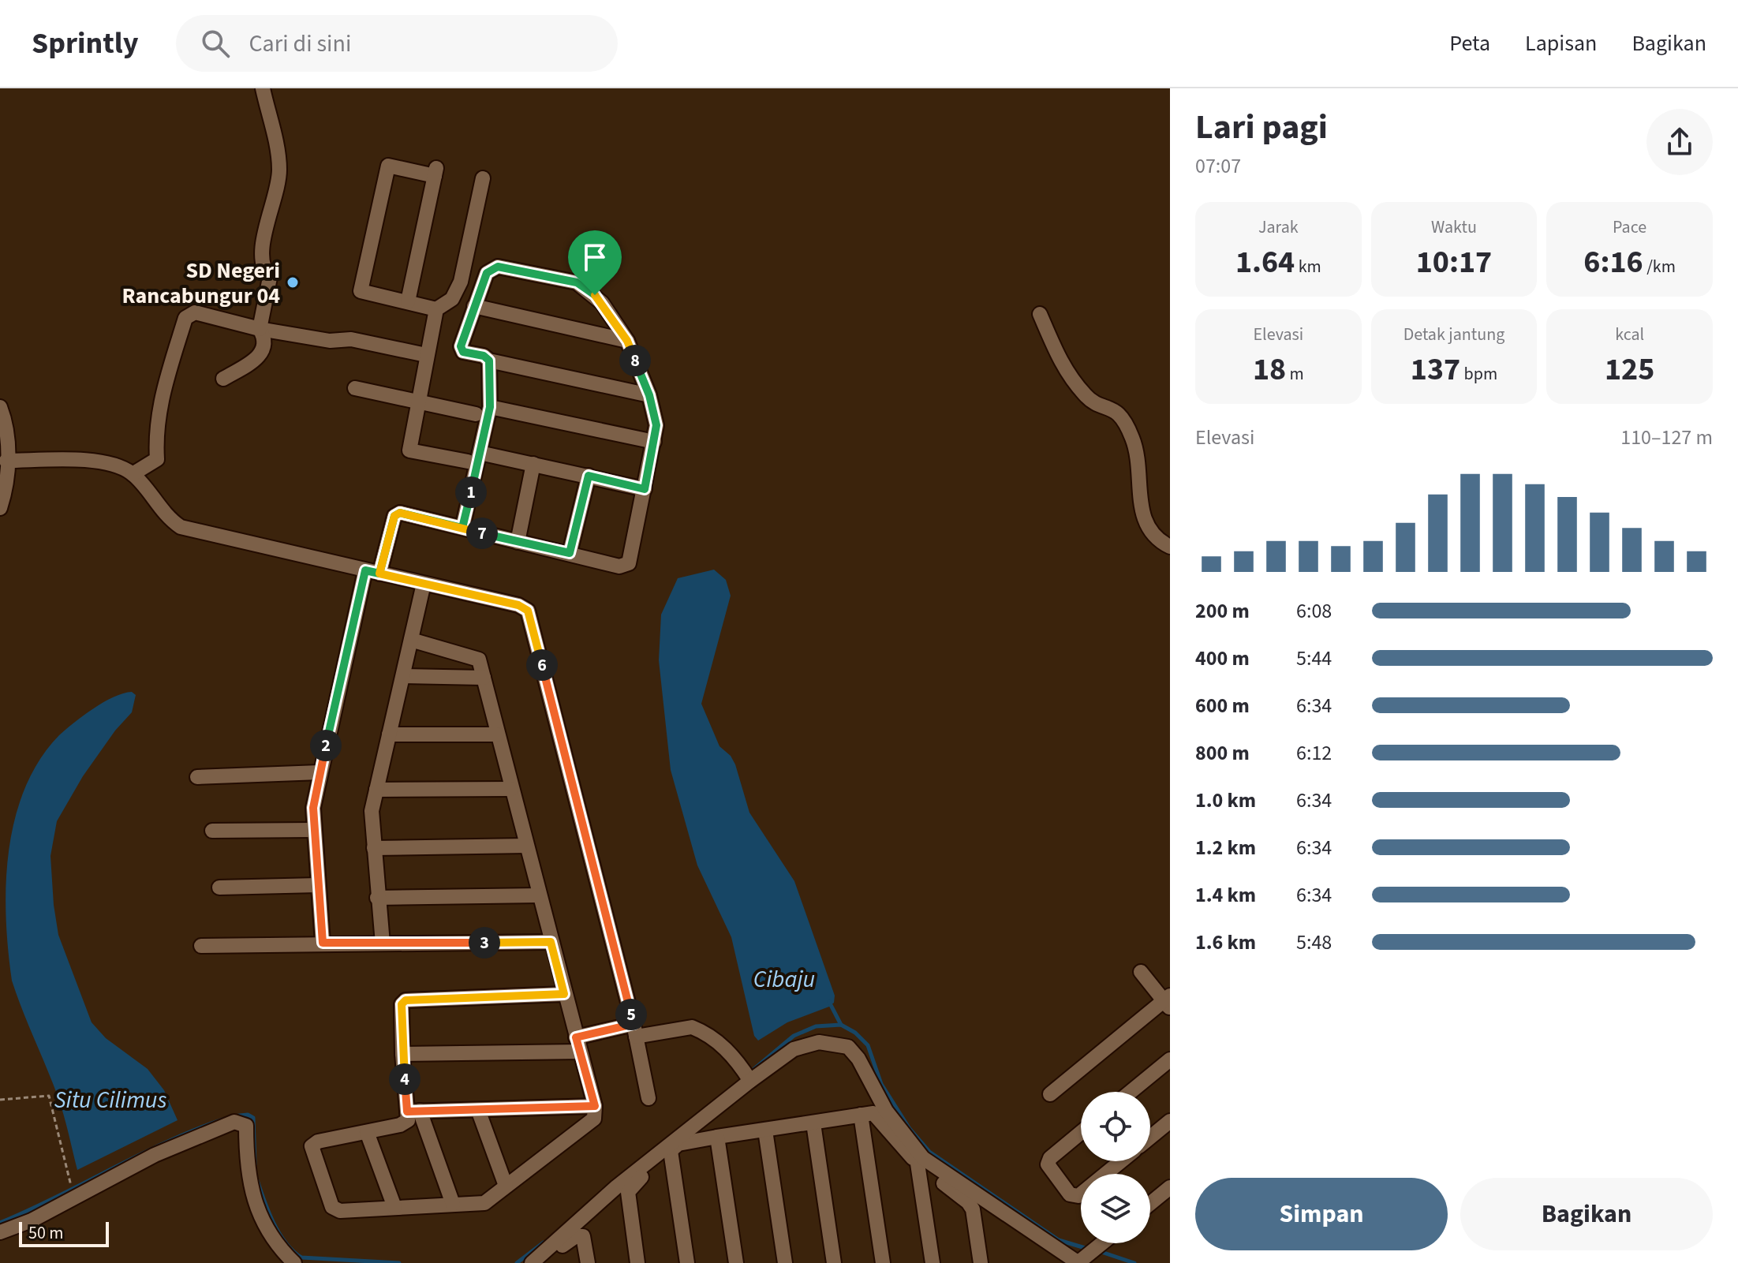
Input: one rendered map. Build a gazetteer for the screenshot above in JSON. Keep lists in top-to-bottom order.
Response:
{
  "water": ["Cibaju", "Situ Cilimus"],
  "places": ["SD Negeri Rancabungur 04"],
  "scale_bar": "50 m",
  "page": {
    "header": "Sprintly",
    "search": "Cari di sini",
    "nav": ["Peta", "Lapisan", "Bagikan"],
    "heading": ["Lari pagi", "07:07"],
    "stats": [
      ["Jarak", "1.64 km"],
      ["Waktu", "10:17"],
      ["Pace", "6:16 /km"],
      ["Elevasi", "18 m"],
      ["Detak jantung", "137 bpm"],
      ["kcal", "125"]
    ],
    "pins": [
      "8",
      "1",
      "7",
      "6",
      "2",
      "3",
      "5",
      "4"
    ],
    "chart": ["Elevasi", "110–127 m"],
    "list": [
      {
        "name": "200 m",
        "note": "6:08"
      },
      {
        "name": "400 m",
        "note": "5:44"
      },
      {
        "name": "600 m",
        "note": "6:34"
      },
      {
        "name": "800 m",
        "note": "6:12"
      },
      {
        "name": "1.0 km",
        "note": "6:34"
      },
      {
        "name": "1.2 km",
        "note": "6:34"
      },
      {
        "name": "1.4 km",
        "note": "6:34"
      },
      {
        "name": "1.6 km",
        "note": "5:48"
      }
    ],
    "buttons": ["Simpan", "Bagikan"],
    "scale": "50 m"
  }
}
